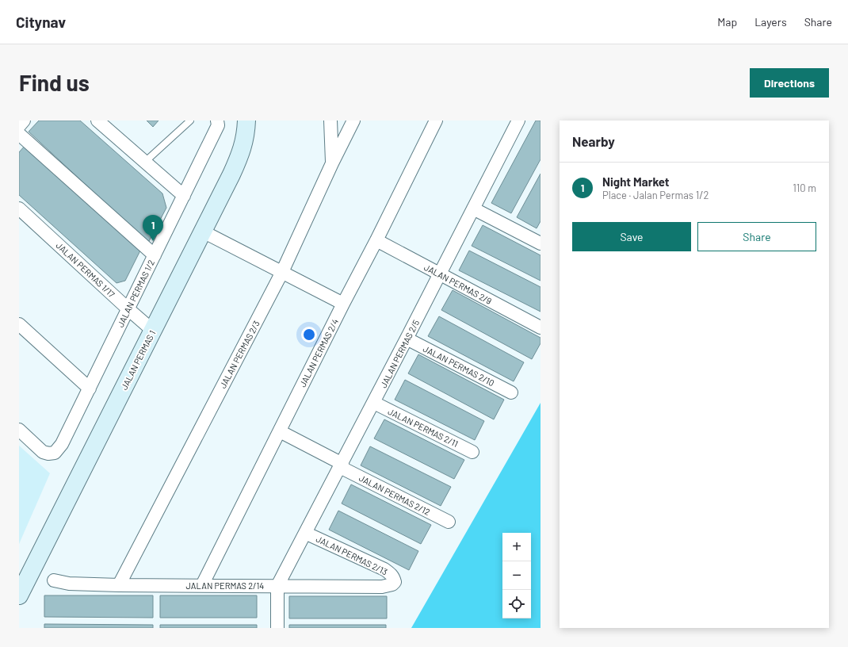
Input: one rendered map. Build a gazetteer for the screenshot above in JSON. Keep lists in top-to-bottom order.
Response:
{
  "streets": {
    "street": [
      "JALAN PERMAS 1/17",
      "JALAN PERMAS 2/9",
      "JALAN PERMAS 1/2",
      "JALAN PERMAS 2/4",
      "JALAN PERMAS 2/5",
      "JALAN PERMAS 2/3",
      "JALAN PERMAS 1",
      "JALAN PERMAS 2/10",
      "JALAN PERMAS 2/11",
      "JALAN PERMAS 2/12",
      "JALAN PERMAS 2/13",
      "JALAN PERMAS 2/14"
    ]
  },
  "crossings": [
    ["JALAN PERMAS 1/17", "JALAN PERMAS 1/2"],
    ["JALAN PERMAS 1/17", "JALAN PERMAS 1"],
    ["JALAN PERMAS 2/9", "JALAN PERMAS 2/4"],
    ["JALAN PERMAS 2/9", "JALAN PERMAS 2/5"],
    ["JALAN PERMAS 2/4", "JALAN PERMAS 2/12"],
    ["JALAN PERMAS 2/4", "JALAN PERMAS 2/14"],
    ["JALAN PERMAS 2/5", "JALAN PERMAS 2/10"],
    ["JALAN PERMAS 2/5", "JALAN PERMAS 2/11"],
    ["JALAN PERMAS 2/5", "JALAN PERMAS 2/12"],
    ["JALAN PERMAS 2/5", "JALAN PERMAS 2/13"],
    ["JALAN PERMAS 2/5", "JALAN PERMAS 2/14"],
    ["JALAN PERMAS 2/3", "JALAN PERMAS 2/14"],
    ["JALAN PERMAS 2/13", "JALAN PERMAS 2/14"]
  ],
  "page": {
    "header": "Citynav",
    "nav": ["Map", "Layers", "Share"],
    "buttons": [
      "Directions",
      ["Save", "Share"]
    ],
    "title": "Find us",
    "heading": "Nearby",
    "list": [
      {
        "mark": "1",
        "name": "Night Market",
        "note": "Place · Jalan Permas 1/2",
        "value": "110 m"
      }
    ],
    "pins": "1",
    "map_buttons": ["+", "−"]
  }
}
